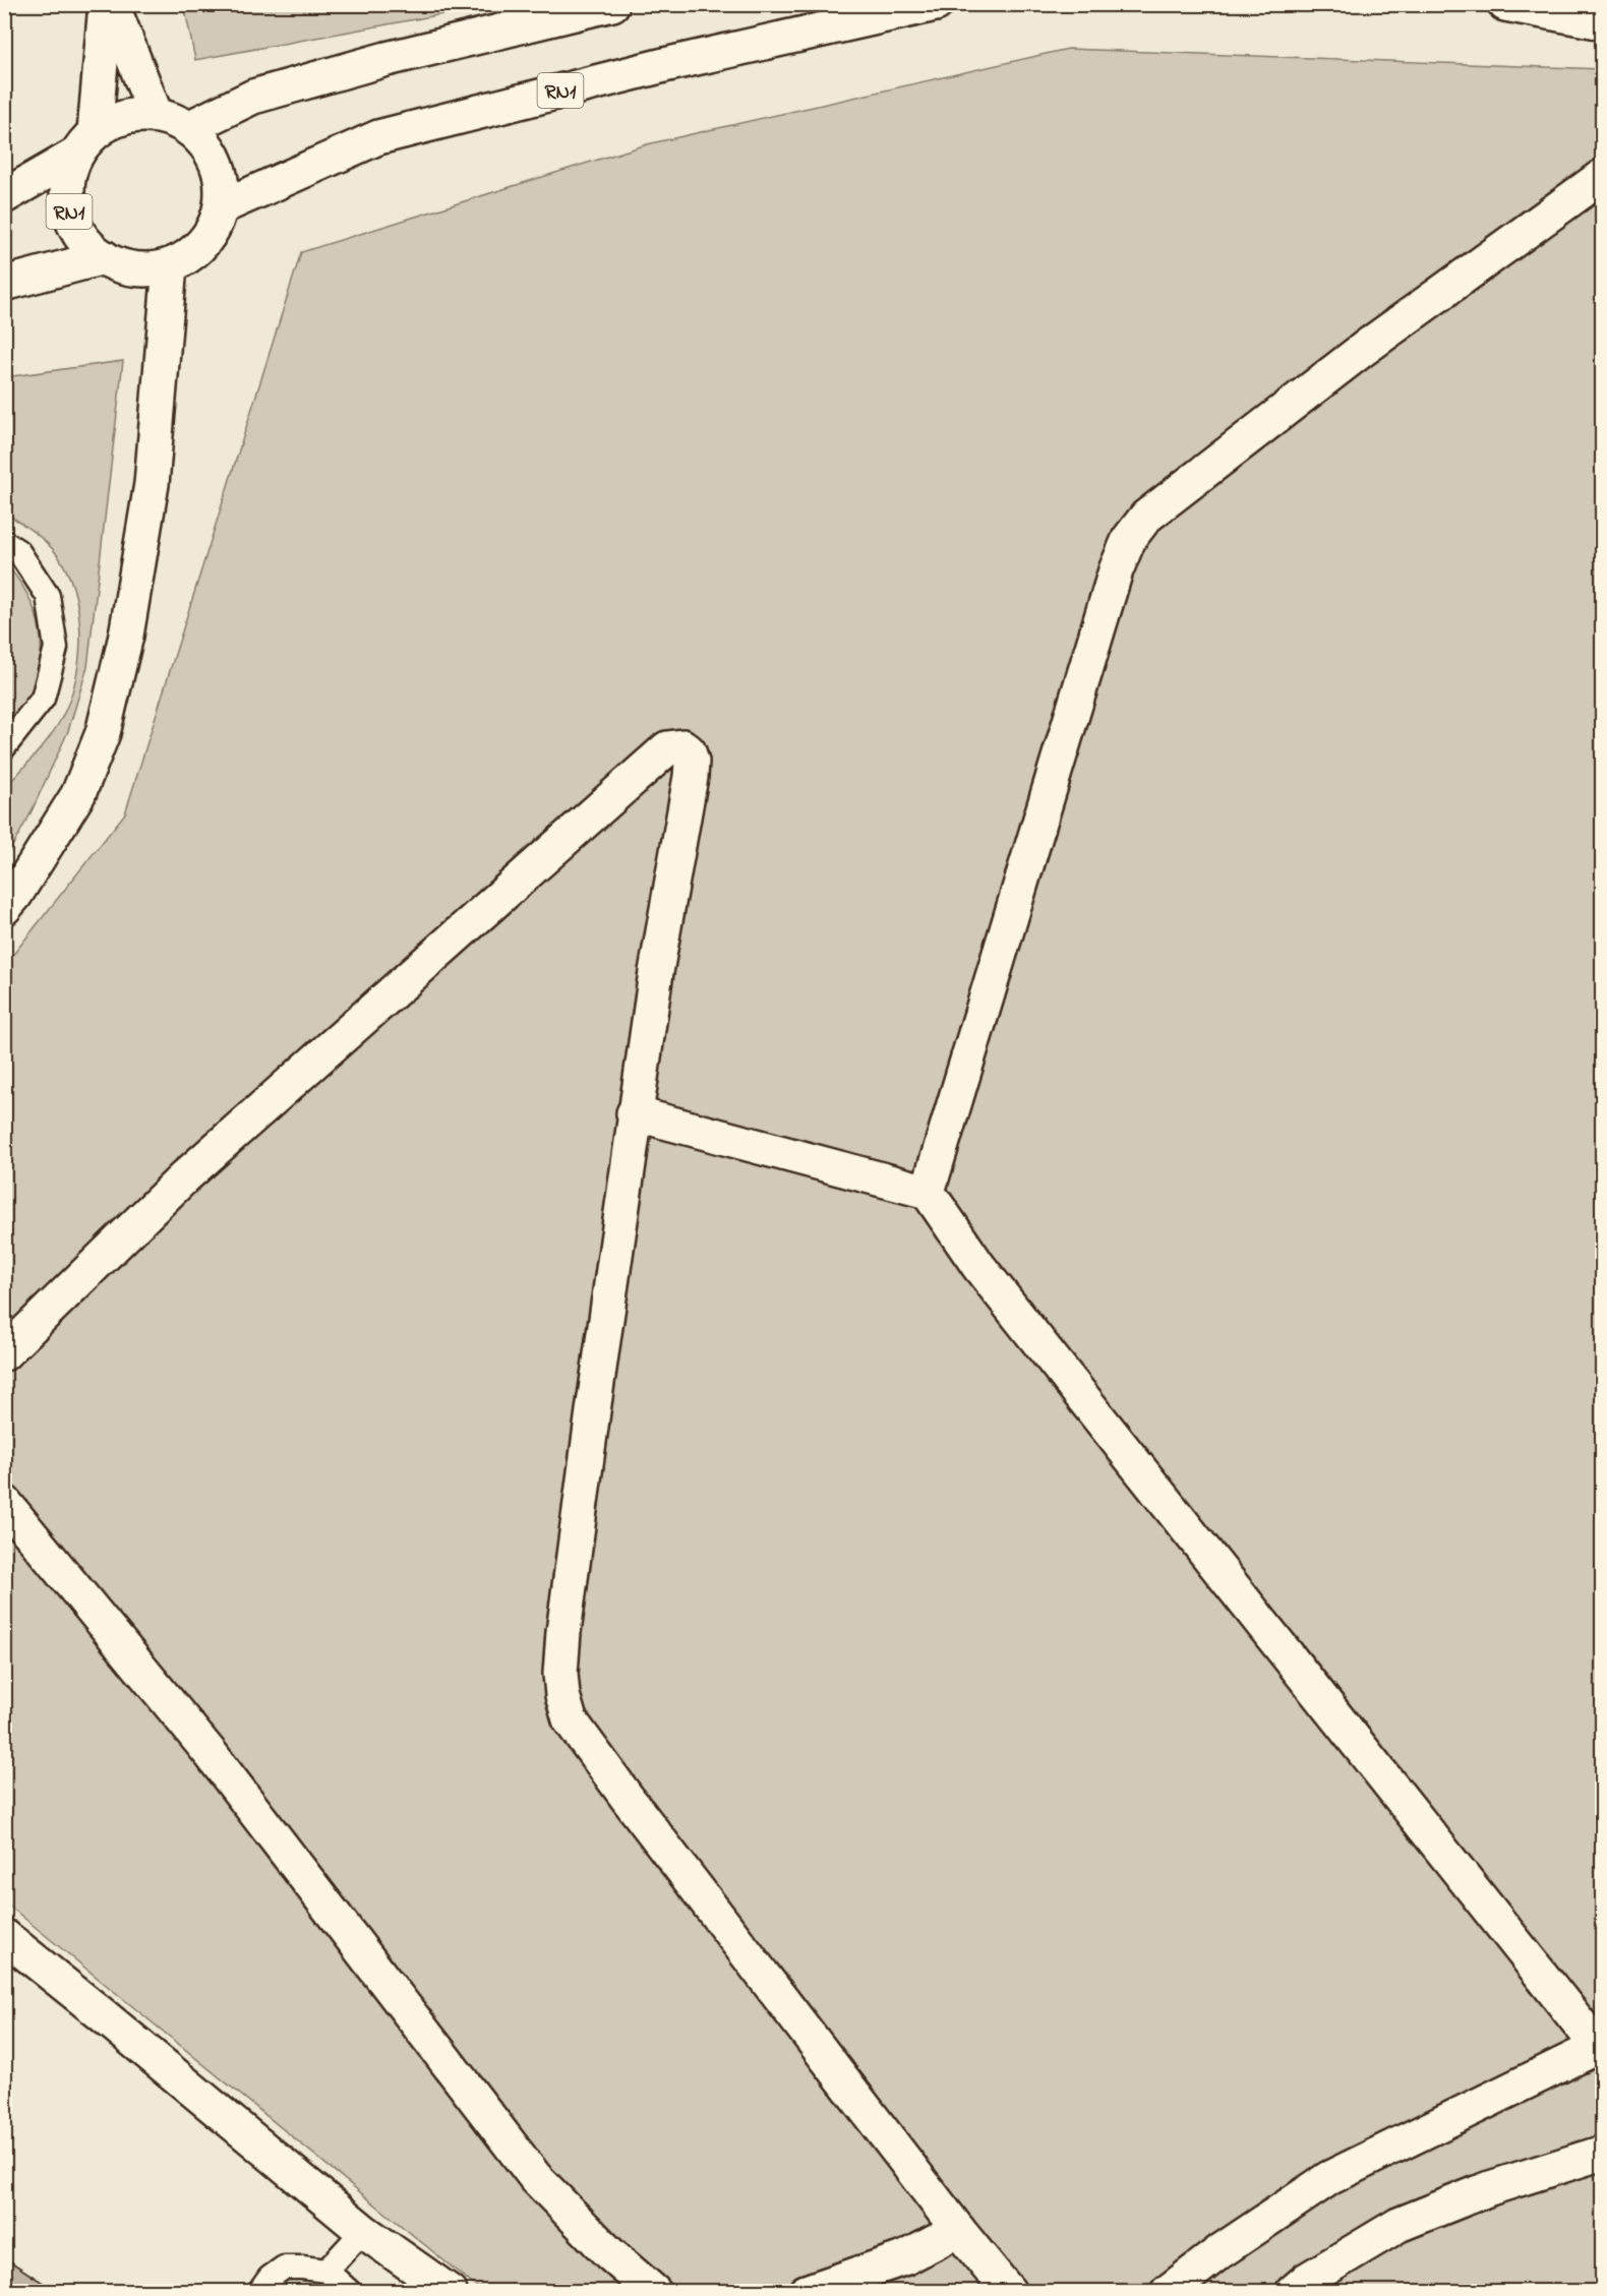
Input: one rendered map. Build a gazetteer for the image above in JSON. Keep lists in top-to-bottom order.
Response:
{
  "streets": {
    "main road": ["RN1"]
  }
}
